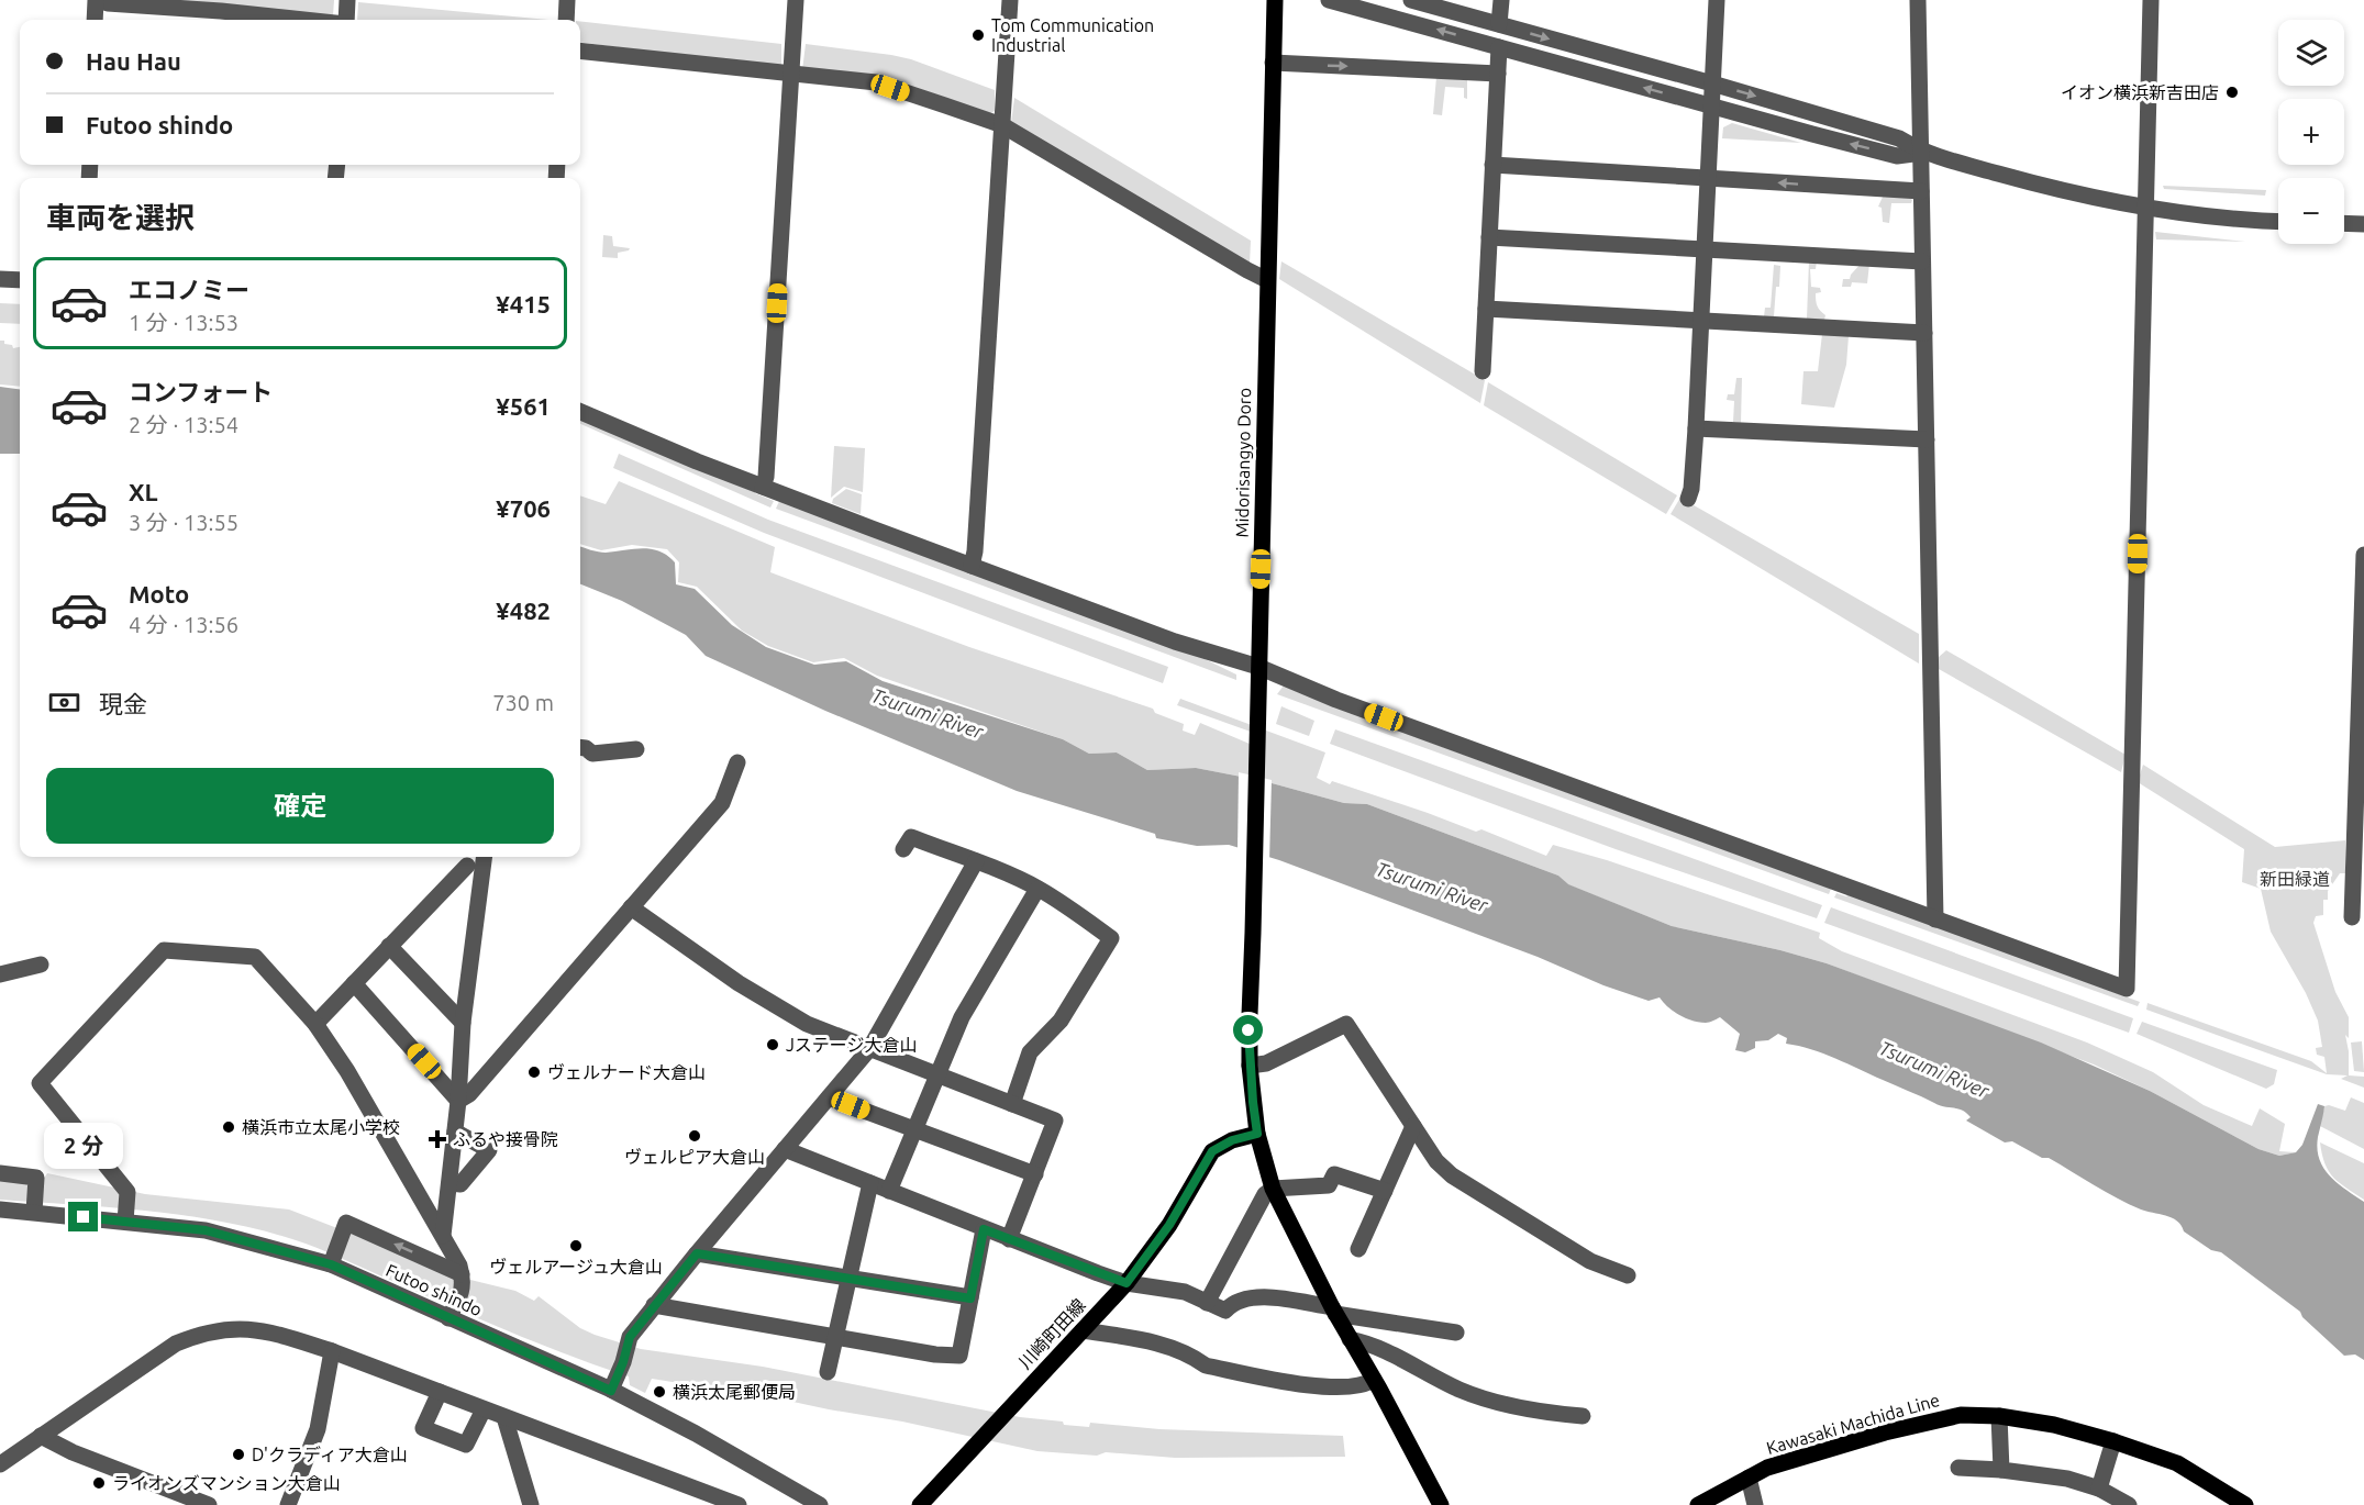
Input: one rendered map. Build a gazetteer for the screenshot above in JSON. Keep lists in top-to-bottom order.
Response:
{
  "streets": {
    "main road": ["Midorisangyo Doro", "川崎町田線", "Kawasaki Machida Line"],
    "street": ["Futoo shindo"]
  },
  "water": ["Tsurumi River"],
  "parks": ["新田緑道"],
  "places": {
    "other": [
      "Tom Communication Industrial",
      "イオン横浜新吉田店",
      "Jステージ大倉山",
      "ヴェルナード大倉山",
      "横浜市立太尾小学校",
      "ヴェルピア大倉山",
      "ヴェルアージュ大倉山",
      "横浜太尾郵便局",
      "D'クラディア大倉山",
      "ライオンズマンション大倉山"
    ],
    "health": ["ふるや接骨院"]
  },
  "page": {
    "map_buttons": ["+", "−"],
    "banner": ["Hau Hau", "Futoo shindo"],
    "heading": "車両を選択",
    "list": [
      {
        "name": "エコノミー",
        "note": "1 分 · 13:53",
        "value": "¥415"
      },
      {
        "name": "コンフォート",
        "note": "2 分 · 13:54",
        "value": "¥561"
      },
      {
        "name": "XL",
        "note": "3 分 · 13:55",
        "value": "¥706"
      },
      {
        "name": "Moto",
        "note": "4 分 · 13:56",
        "value": "¥482"
      }
    ],
    "pay": ["現金", "730 m"],
    "buttons": "確定",
    "bubble": "2 分"
  }
}
